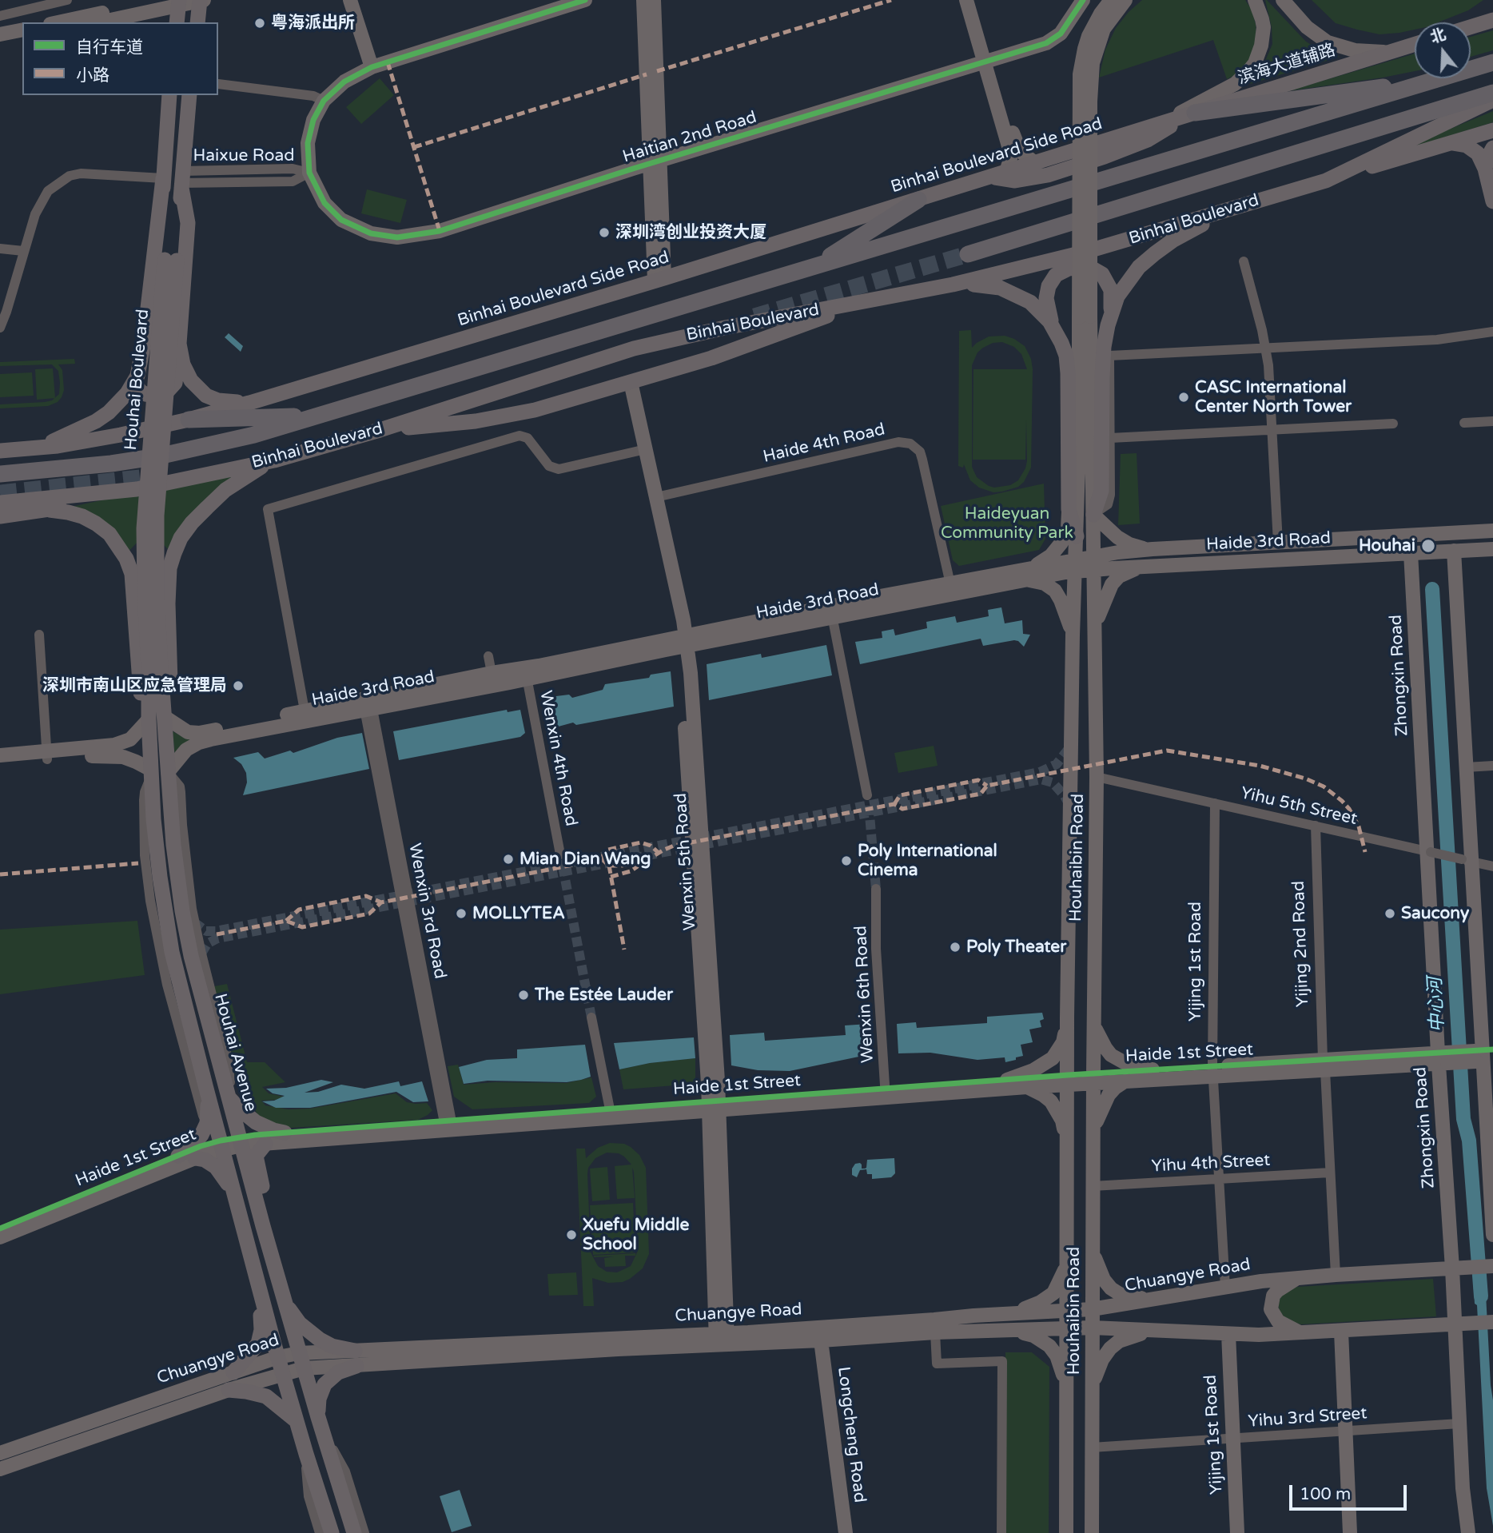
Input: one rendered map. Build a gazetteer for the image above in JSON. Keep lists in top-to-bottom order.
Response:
{
  "streets": {
    "highway": ["Binhai Boulevard"],
    "main road": [
      "滨海大道辅路",
      "Haitian 2nd Road",
      "Binhai Boulevard Side Road",
      "Houhai Boulevard",
      "Haide 3rd Road",
      "Zhongxin Road",
      "Houhaibin Road",
      "Wenxin 5th Road",
      "Yijing 1st Road",
      "Houhai Avenue",
      "Haide 1st Street",
      "Chuangye Road",
      "Longcheng Road"
    ],
    "street": [
      "Haixue Road",
      "Haide 4th Road",
      "Wenxin 4th Road",
      "Yihu 5th Street",
      "Wenxin 3rd Road",
      "Yijing 2nd Road",
      "Wenxin 6th Road",
      "Yihu 4th Street",
      "Yihu 3rd Street"
    ]
  },
  "crossings": [
    ["滨海大道辅路", "Binhai Boulevard Side Road"],
    ["Haitian 2nd Road", "Haixue Road"],
    ["Haixue Road", "Houhai Boulevard"],
    ["Houhai Boulevard", "Houhai Avenue"],
    ["Haide 4th Road", "Haide 3rd Road"],
    ["Haide 4th Road", "Wenxin 5th Road"],
    ["Haide 3rd Road", "Zhongxin Road"],
    ["Haide 3rd Road", "Wenxin 4th Road"],
    ["Haide 3rd Road", "Houhaibin Road"],
    ["Haide 3rd Road", "Wenxin 5th Road"],
    ["Haide 3rd Road", "Wenxin 3rd Road"],
    ["Haide 3rd Road", "Houhai Avenue"],
    ["Zhongxin Road", "Yihu 5th Street"],
    ["Zhongxin Road", "Haide 1st Street"],
    ["Zhongxin Road", "Chuangye Road"],
    ["Zhongxin Road", "Yihu 3rd Street"],
    ["Yihu 5th Street", "Houhaibin Road"],
    ["Yihu 5th Street", "Yijing 2nd Road"],
    ["Yihu 5th Street", "Yijing 1st Road"],
    ["Houhaibin Road", "Haide 1st Street"],
    ["Houhaibin Road", "Yihu 4th Street"],
    ["Houhaibin Road", "Chuangye Road"],
    ["Houhaibin Road", "Yihu 3rd Street"],
    ["Wenxin 5th Road", "Haide 1st Street"],
    ["Wenxin 5th Road", "Chuangye Road"],
    ["Wenxin 3rd Road", "Haide 1st Street"],
    ["Yijing 2nd Road", "Haide 1st Street"],
    ["Yijing 2nd Road", "Yihu 4th Street"],
    ["Yijing 2nd Road", "Chuangye Road"],
    ["Yijing 1st Road", "Haide 1st Street"],
    ["Yijing 1st Road", "Yihu 4th Street"],
    ["Yijing 1st Road", "Chuangye Road"],
    ["Yijing 1st Road", "Yihu 3rd Street"],
    ["Wenxin 6th Road", "Haide 1st Street"],
    ["Houhai Avenue", "Haide 1st Street"],
    ["Houhai Avenue", "Chuangye Road"],
    ["Chuangye Road", "Longcheng Road"]
  ],
  "water": ["中心河"],
  "parks": ["Haideyuan Community Park"],
  "places": [
    "粤海派出所",
    "深圳湾创业投资大厦",
    "CASC International Center North Tower",
    "Houhai",
    "深圳市南山区应急管理局",
    "Mian Dian Wang",
    "Poly International Cinema",
    "MOLLYTEA",
    "Saucony",
    "Poly Theater",
    "The Estée Lauder",
    "Xuefu Middle School"
  ],
  "legend": ["自行车道", "小路"],
  "scale_bar": "100 m",
  "north": "top"
}
